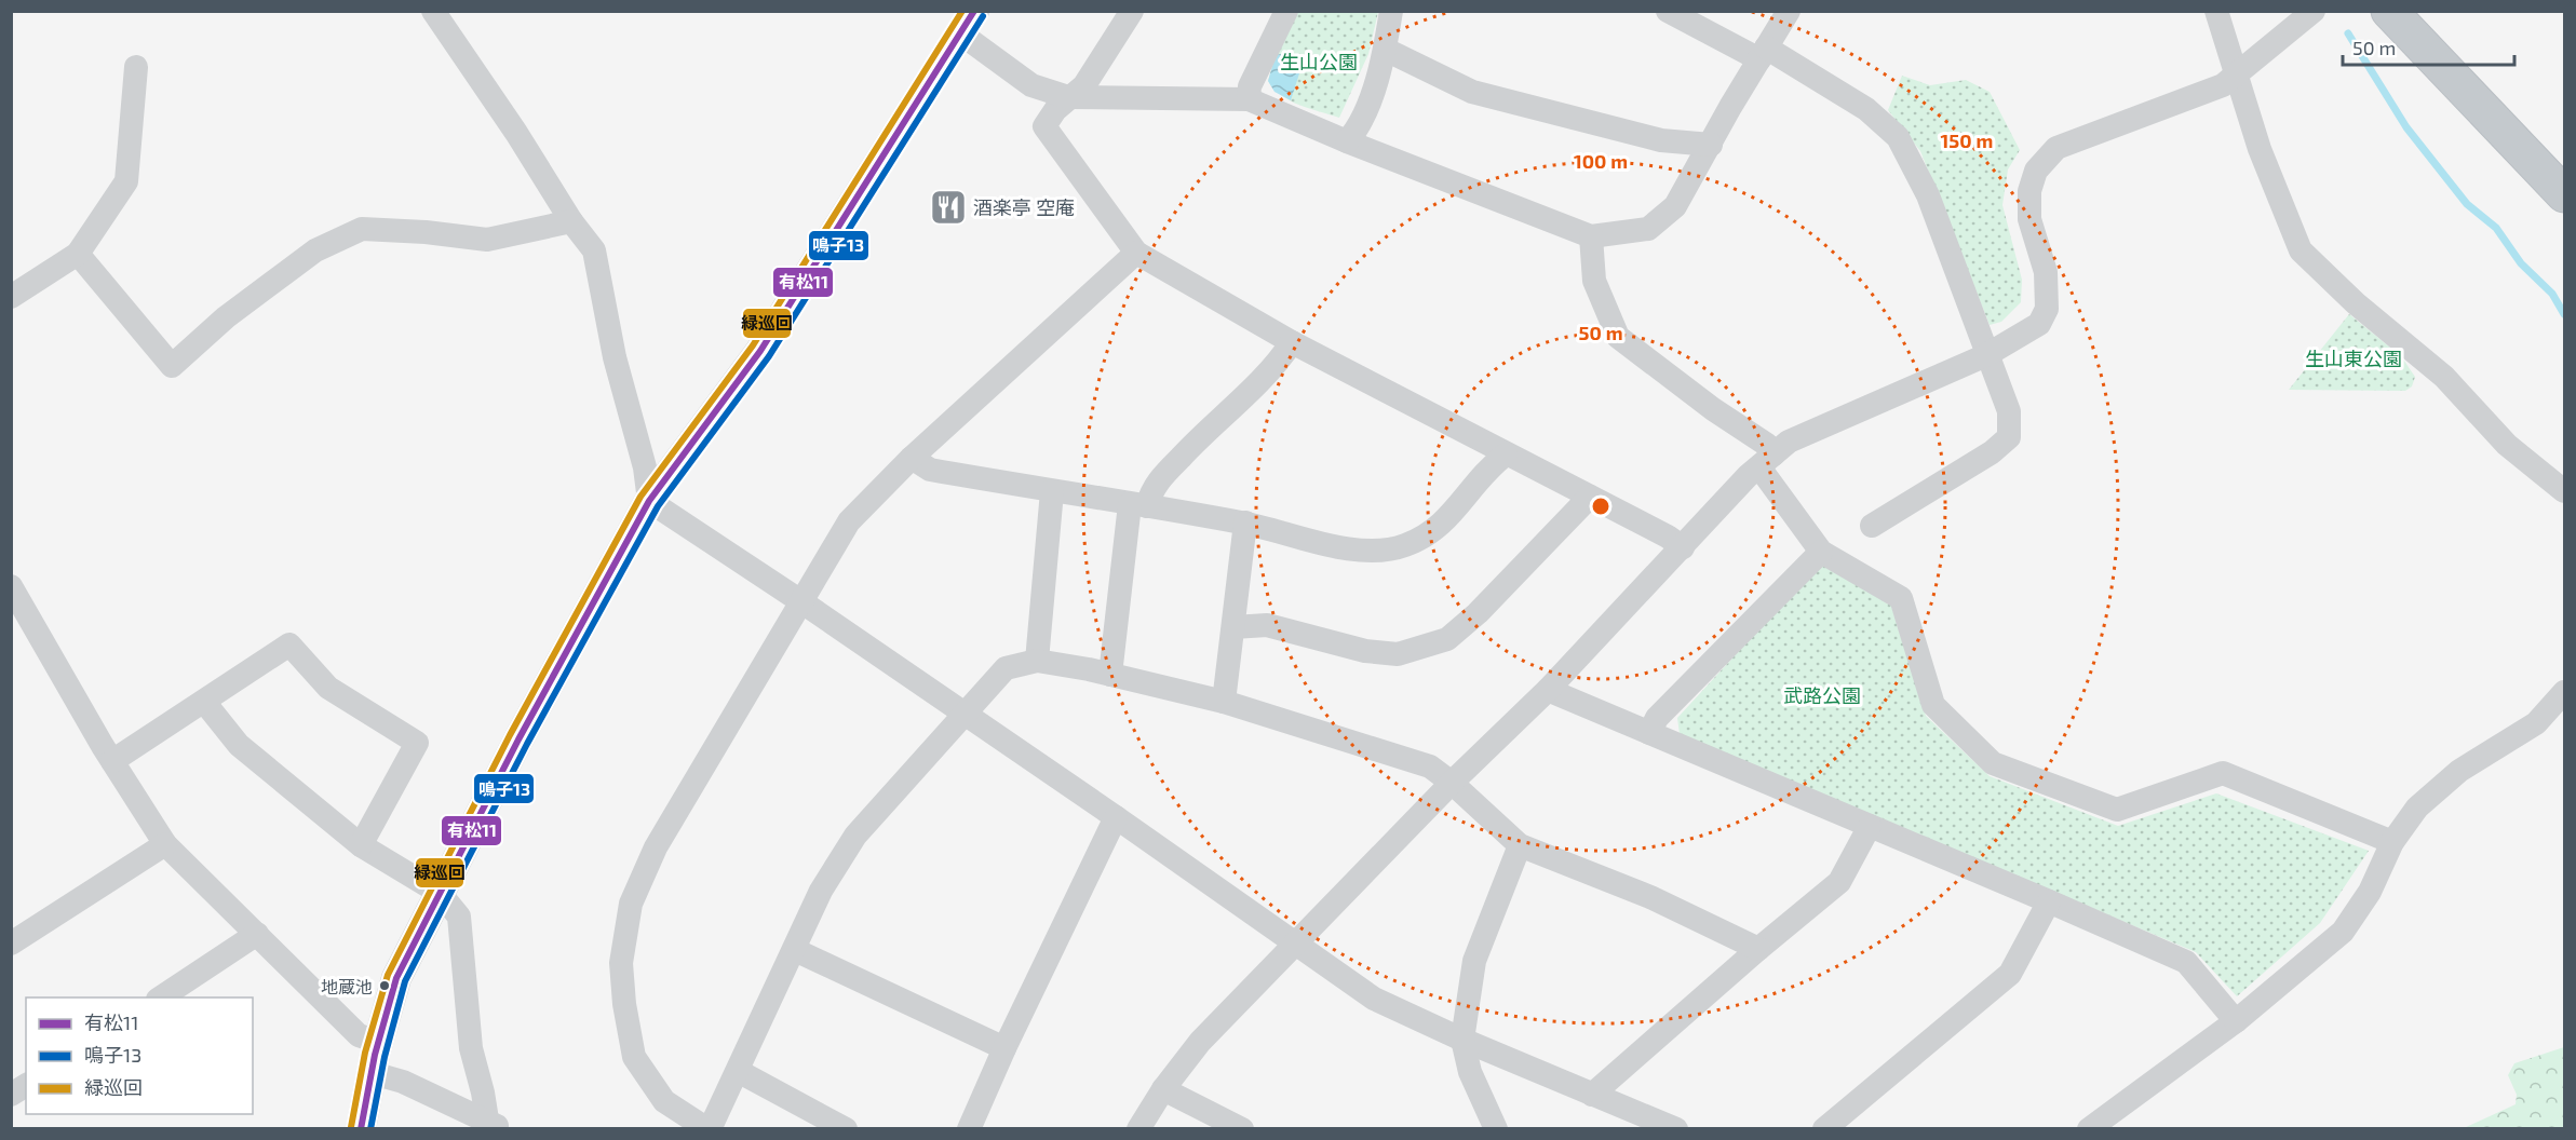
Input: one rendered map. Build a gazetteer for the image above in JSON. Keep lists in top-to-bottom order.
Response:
{
  "parks": ["生山公園", "生山東公園", "武路公園"],
  "places": {
    "restaurant": ["酒楽亭 空庵"],
    "other": ["地蔵池"]
  },
  "lines": ["transit line 有松11", "transit line 緑巡回", "transit line 鳴子13"],
  "legend": ["有松11", "鳴子13", "緑巡回"],
  "scale_bar": "50 m",
  "rings": ["150 m", "100 m", "50 m"]
}
